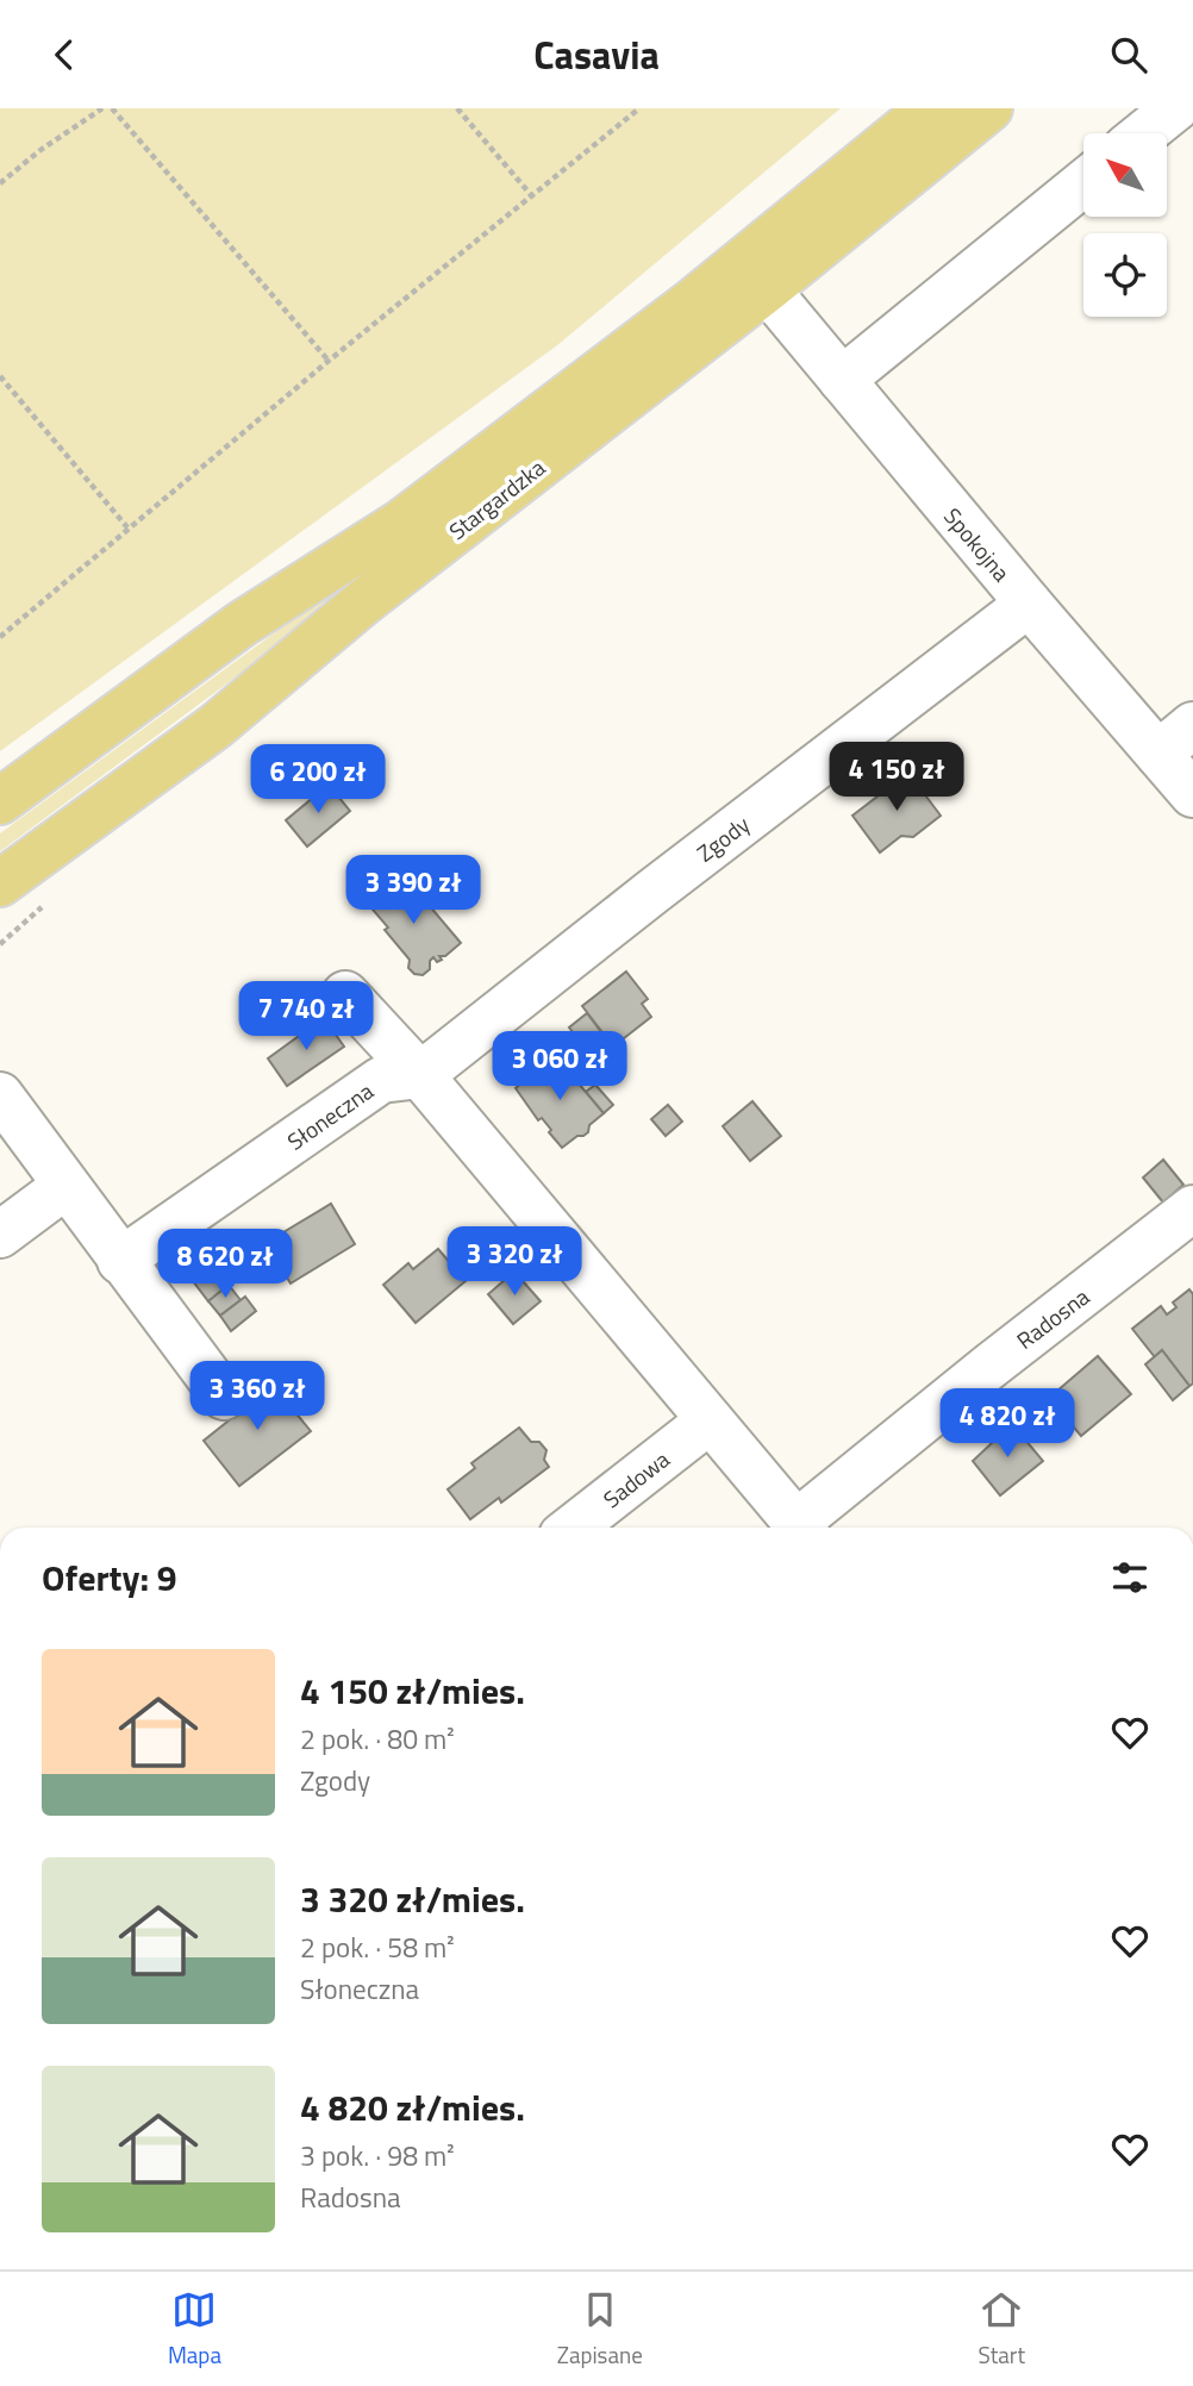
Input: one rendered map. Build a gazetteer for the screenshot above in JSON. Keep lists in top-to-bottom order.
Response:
{
  "streets": {
    "main road": ["Stargardzka"],
    "street": [
      "Spokojna",
      "Zgody",
      "Słoneczna",
      "Radosna",
      "Sadowa"
    ]
  },
  "crossings": [
    ["Stargardzka", "Spokojna"],
    ["Spokojna", "Zgody"],
    ["Zgody", "Słoneczna"]
  ],
  "north": "top left",
  "page": {
    "header": "Casavia",
    "price": [
      "4 150 zł",
      "6 200 zł",
      "3 390 zł",
      "7 740 zł",
      "3 060 zł",
      "3 320 zł",
      "8 620 zł",
      "3 360 zł",
      "4 820 zł"
    ],
    "heading": "Oferty: 9",
    "list": [
      {
        "name": "4 150 zł/mies.",
        "note": "2 pok. · 80 m² · Zgody"
      },
      {
        "name": "3 320 zł/mies.",
        "note": "2 pok. · 58 m² · Słoneczna"
      },
      {
        "name": "4 820 zł/mies.",
        "note": "3 pok. · 98 m² · Radosna"
      }
    ],
    "tabs": ["Mapa", "Zapisane", "Start"]
  }
}
